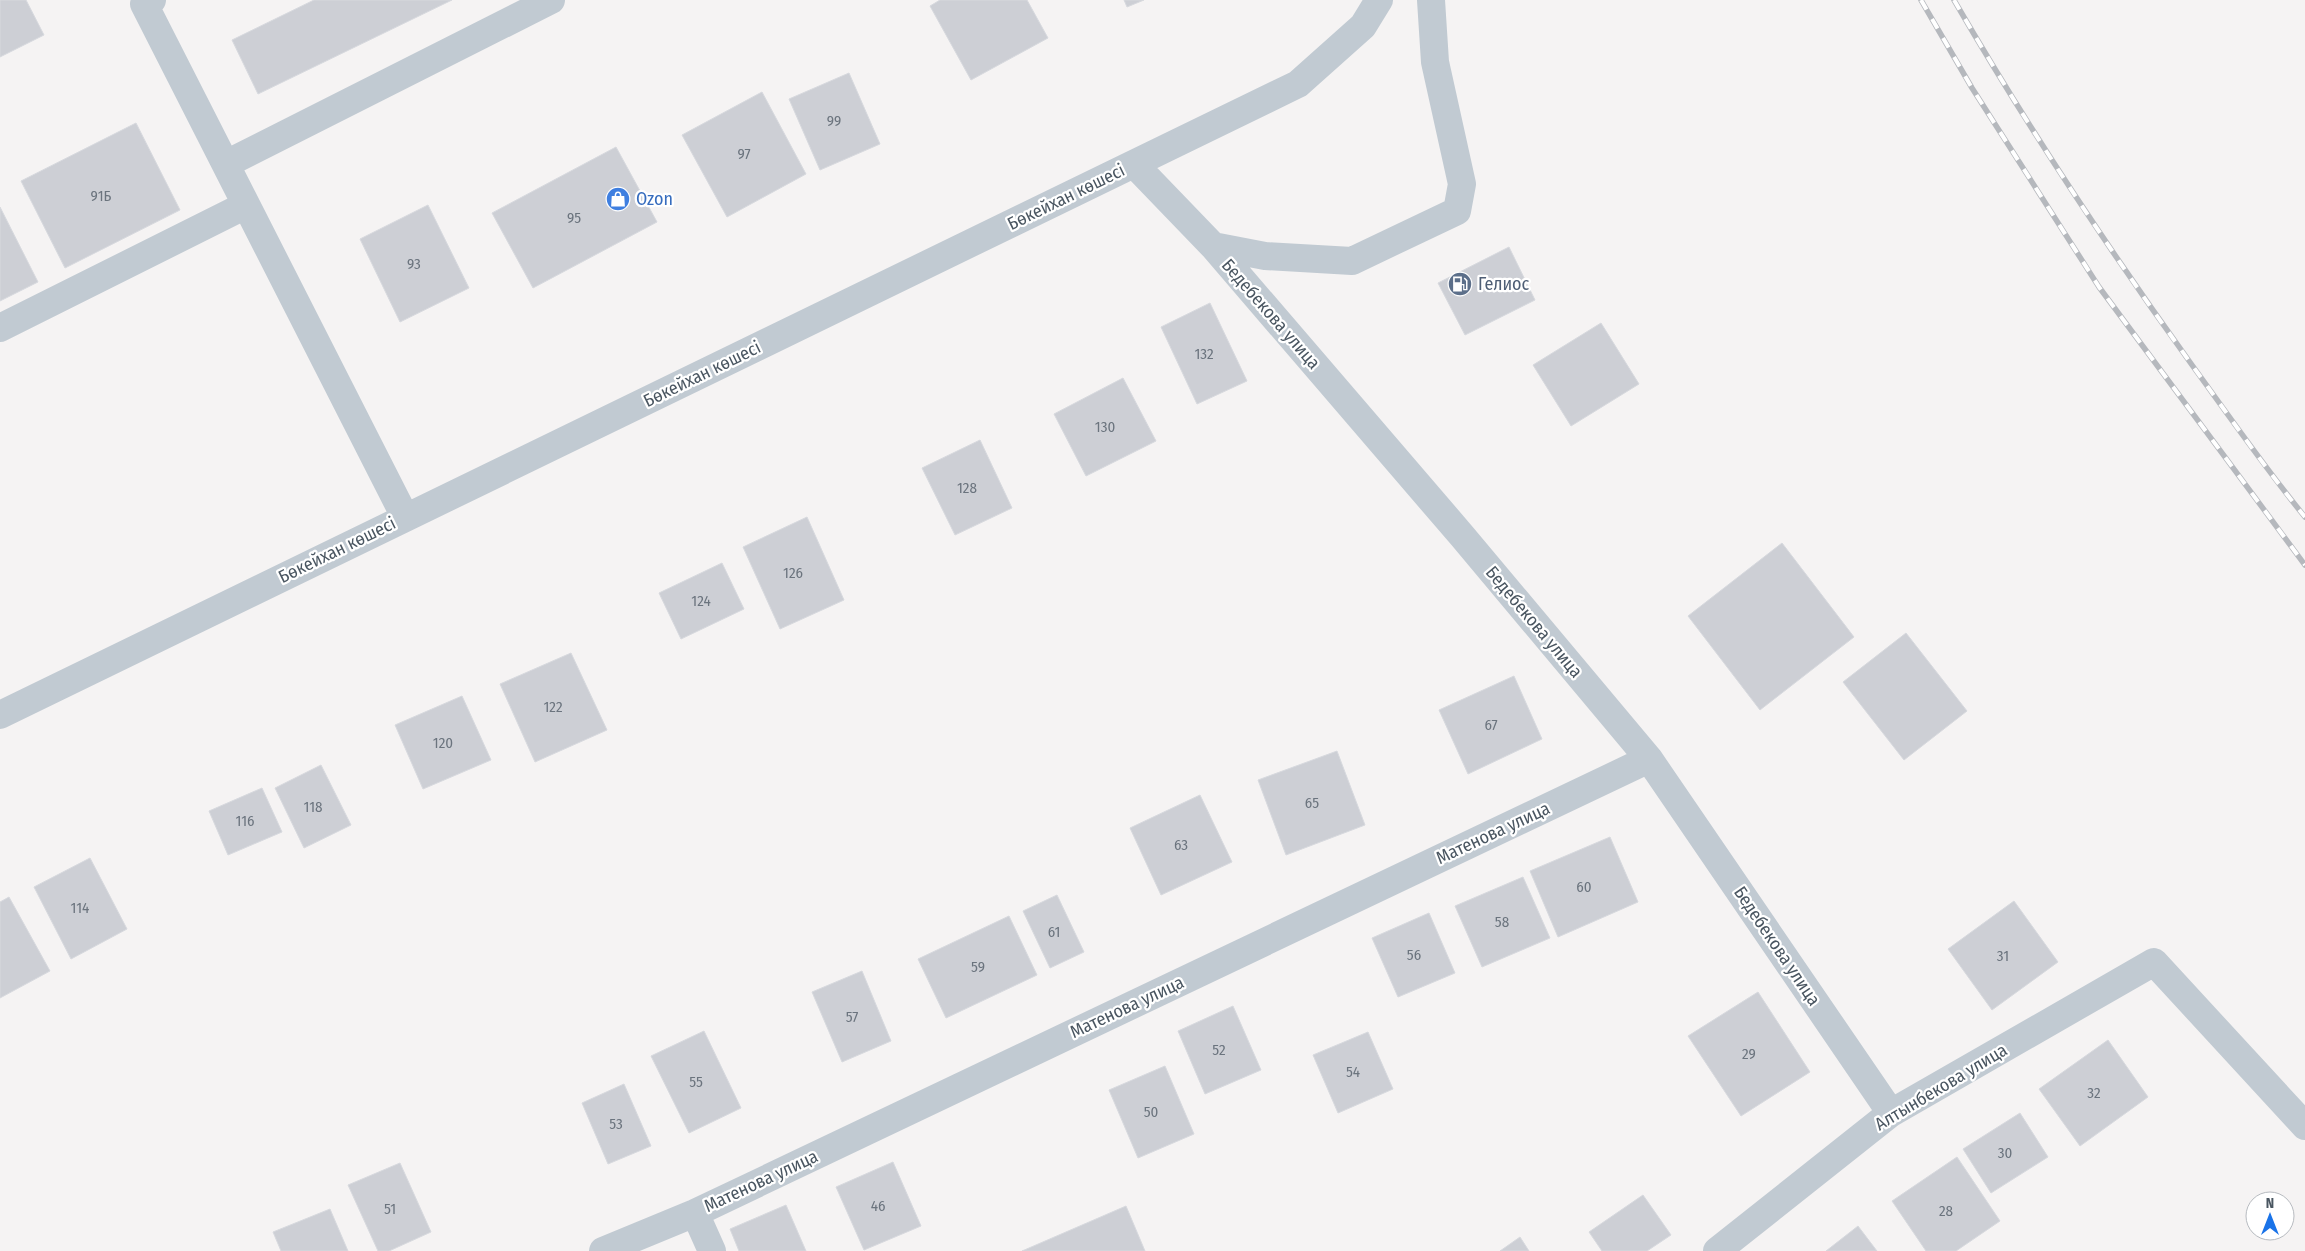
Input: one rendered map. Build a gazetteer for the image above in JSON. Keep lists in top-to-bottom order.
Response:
{
  "streets": {
    "street": [
      "Бөкейхан көшесі",
      "Бедебекова улица",
      "Матенова улица",
      "Алтынбекова улица"
    ]
  },
  "crossings": [
    ["Бөкейхан көшесі", "Бедебекова улица"],
    ["Бедебекова улица", "Матенова улица"],
    ["Бедебекова улица", "Алтынбекова улица"]
  ],
  "places": {
    "shop": ["Ozon"],
    "fuel station": ["Гелиос"]
  },
  "house_numbers": [
    "99",
    "97",
    "91Б",
    "95",
    "93",
    "132",
    "130",
    "128",
    "126",
    "124",
    "122",
    "67",
    "120",
    "65",
    "118",
    "116",
    "63",
    "60",
    "114",
    "58",
    "61",
    "56",
    "31",
    "59",
    "57",
    "52",
    "29",
    "54",
    "55",
    "32",
    "50",
    "53",
    "30",
    "46",
    "51",
    "28"
  ],
  "north": "top"
}
